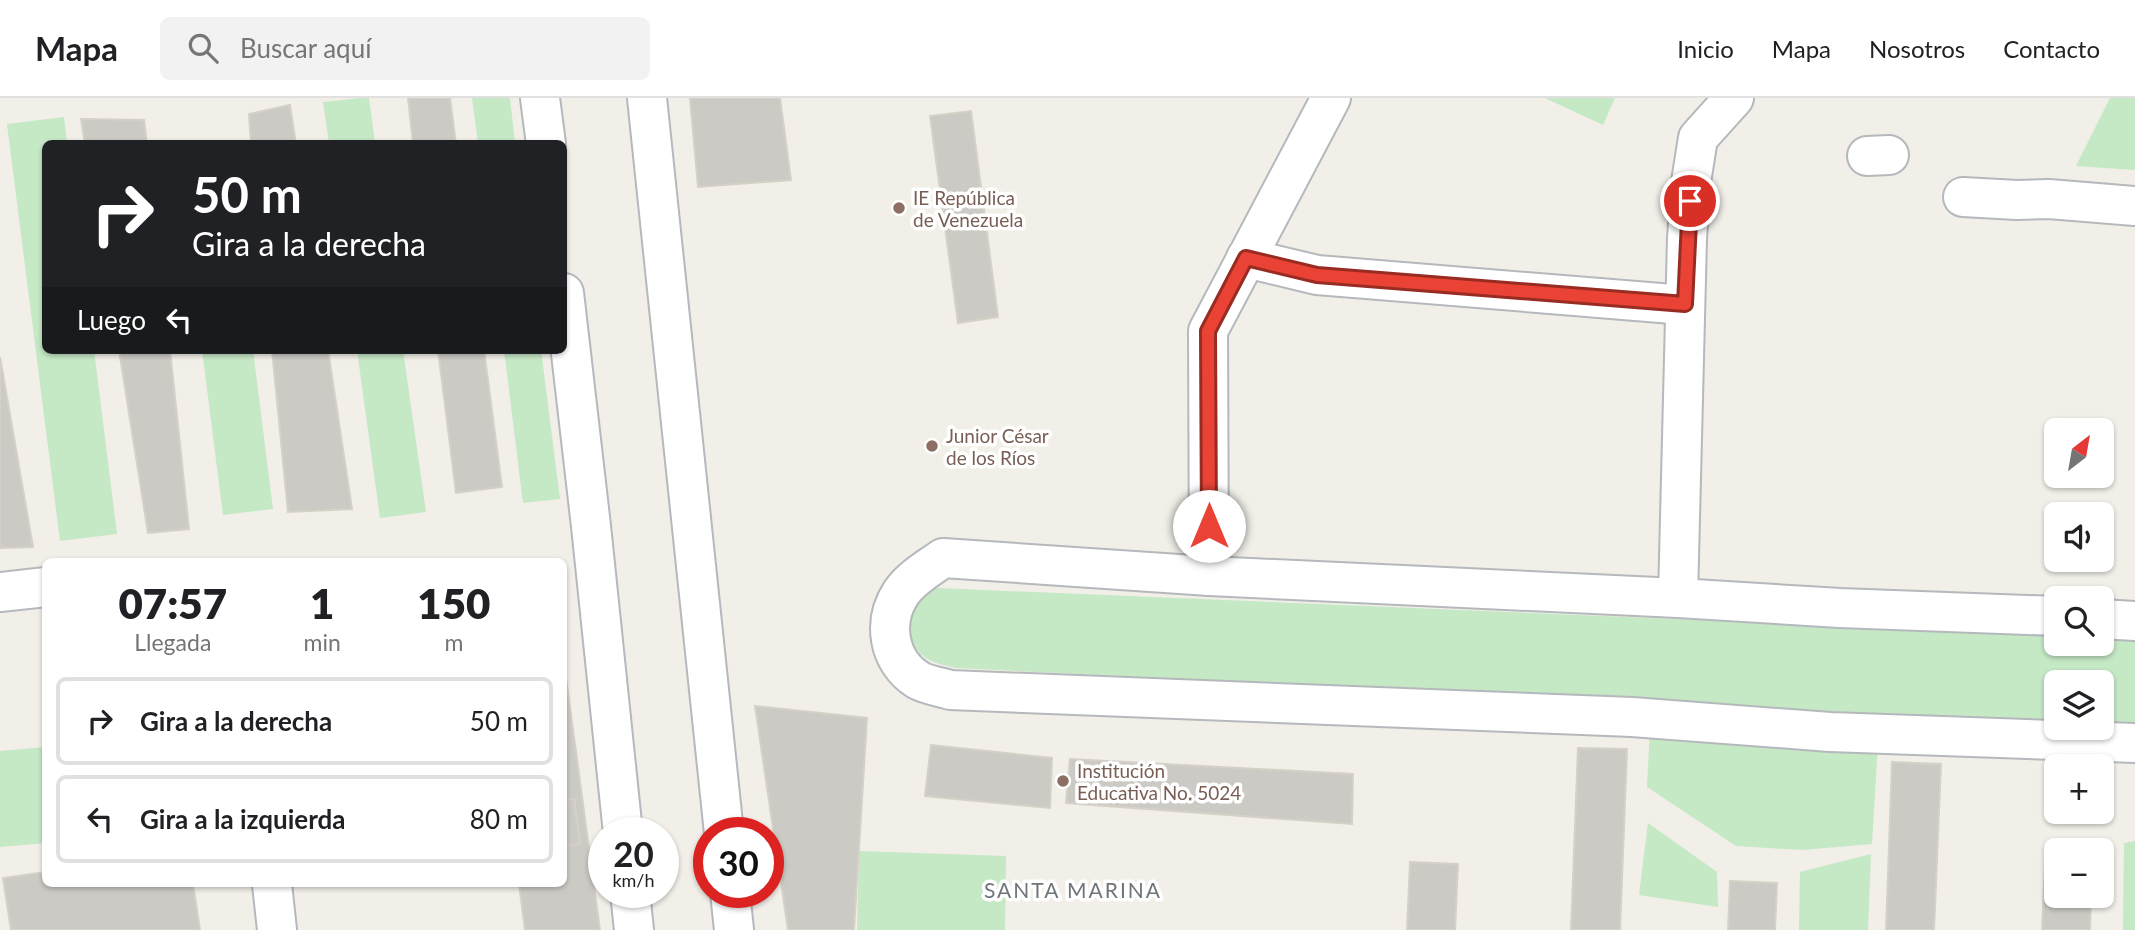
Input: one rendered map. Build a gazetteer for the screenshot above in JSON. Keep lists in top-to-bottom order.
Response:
{
  "districts": ["SANTA MARINA"],
  "places": ["IE República de Venezuela", "Junior César de los Ríos", "Institución Educativa No. 5024"],
  "north": "top right",
  "page": {
    "header": "Mapa",
    "search": "Buscar aquí",
    "nav": [
      "Inicio",
      "Mapa",
      "Nosotros",
      "Contacto"
    ],
    "turn": ["50 m", "Gira a la derecha"],
    "then": "Luego",
    "map_buttons": ["+", "−"],
    "eta": [
      "07:57",
      "Llegada",
      "1",
      "min",
      "150",
      "m"
    ],
    "list": [
      {
        "name": "Gira a la derecha",
        "value": "50 m"
      },
      {
        "name": "Gira a la izquierda",
        "value": "80 m"
      }
    ],
    "speed": "20 km/h",
    "limit": "30"
  }
}
